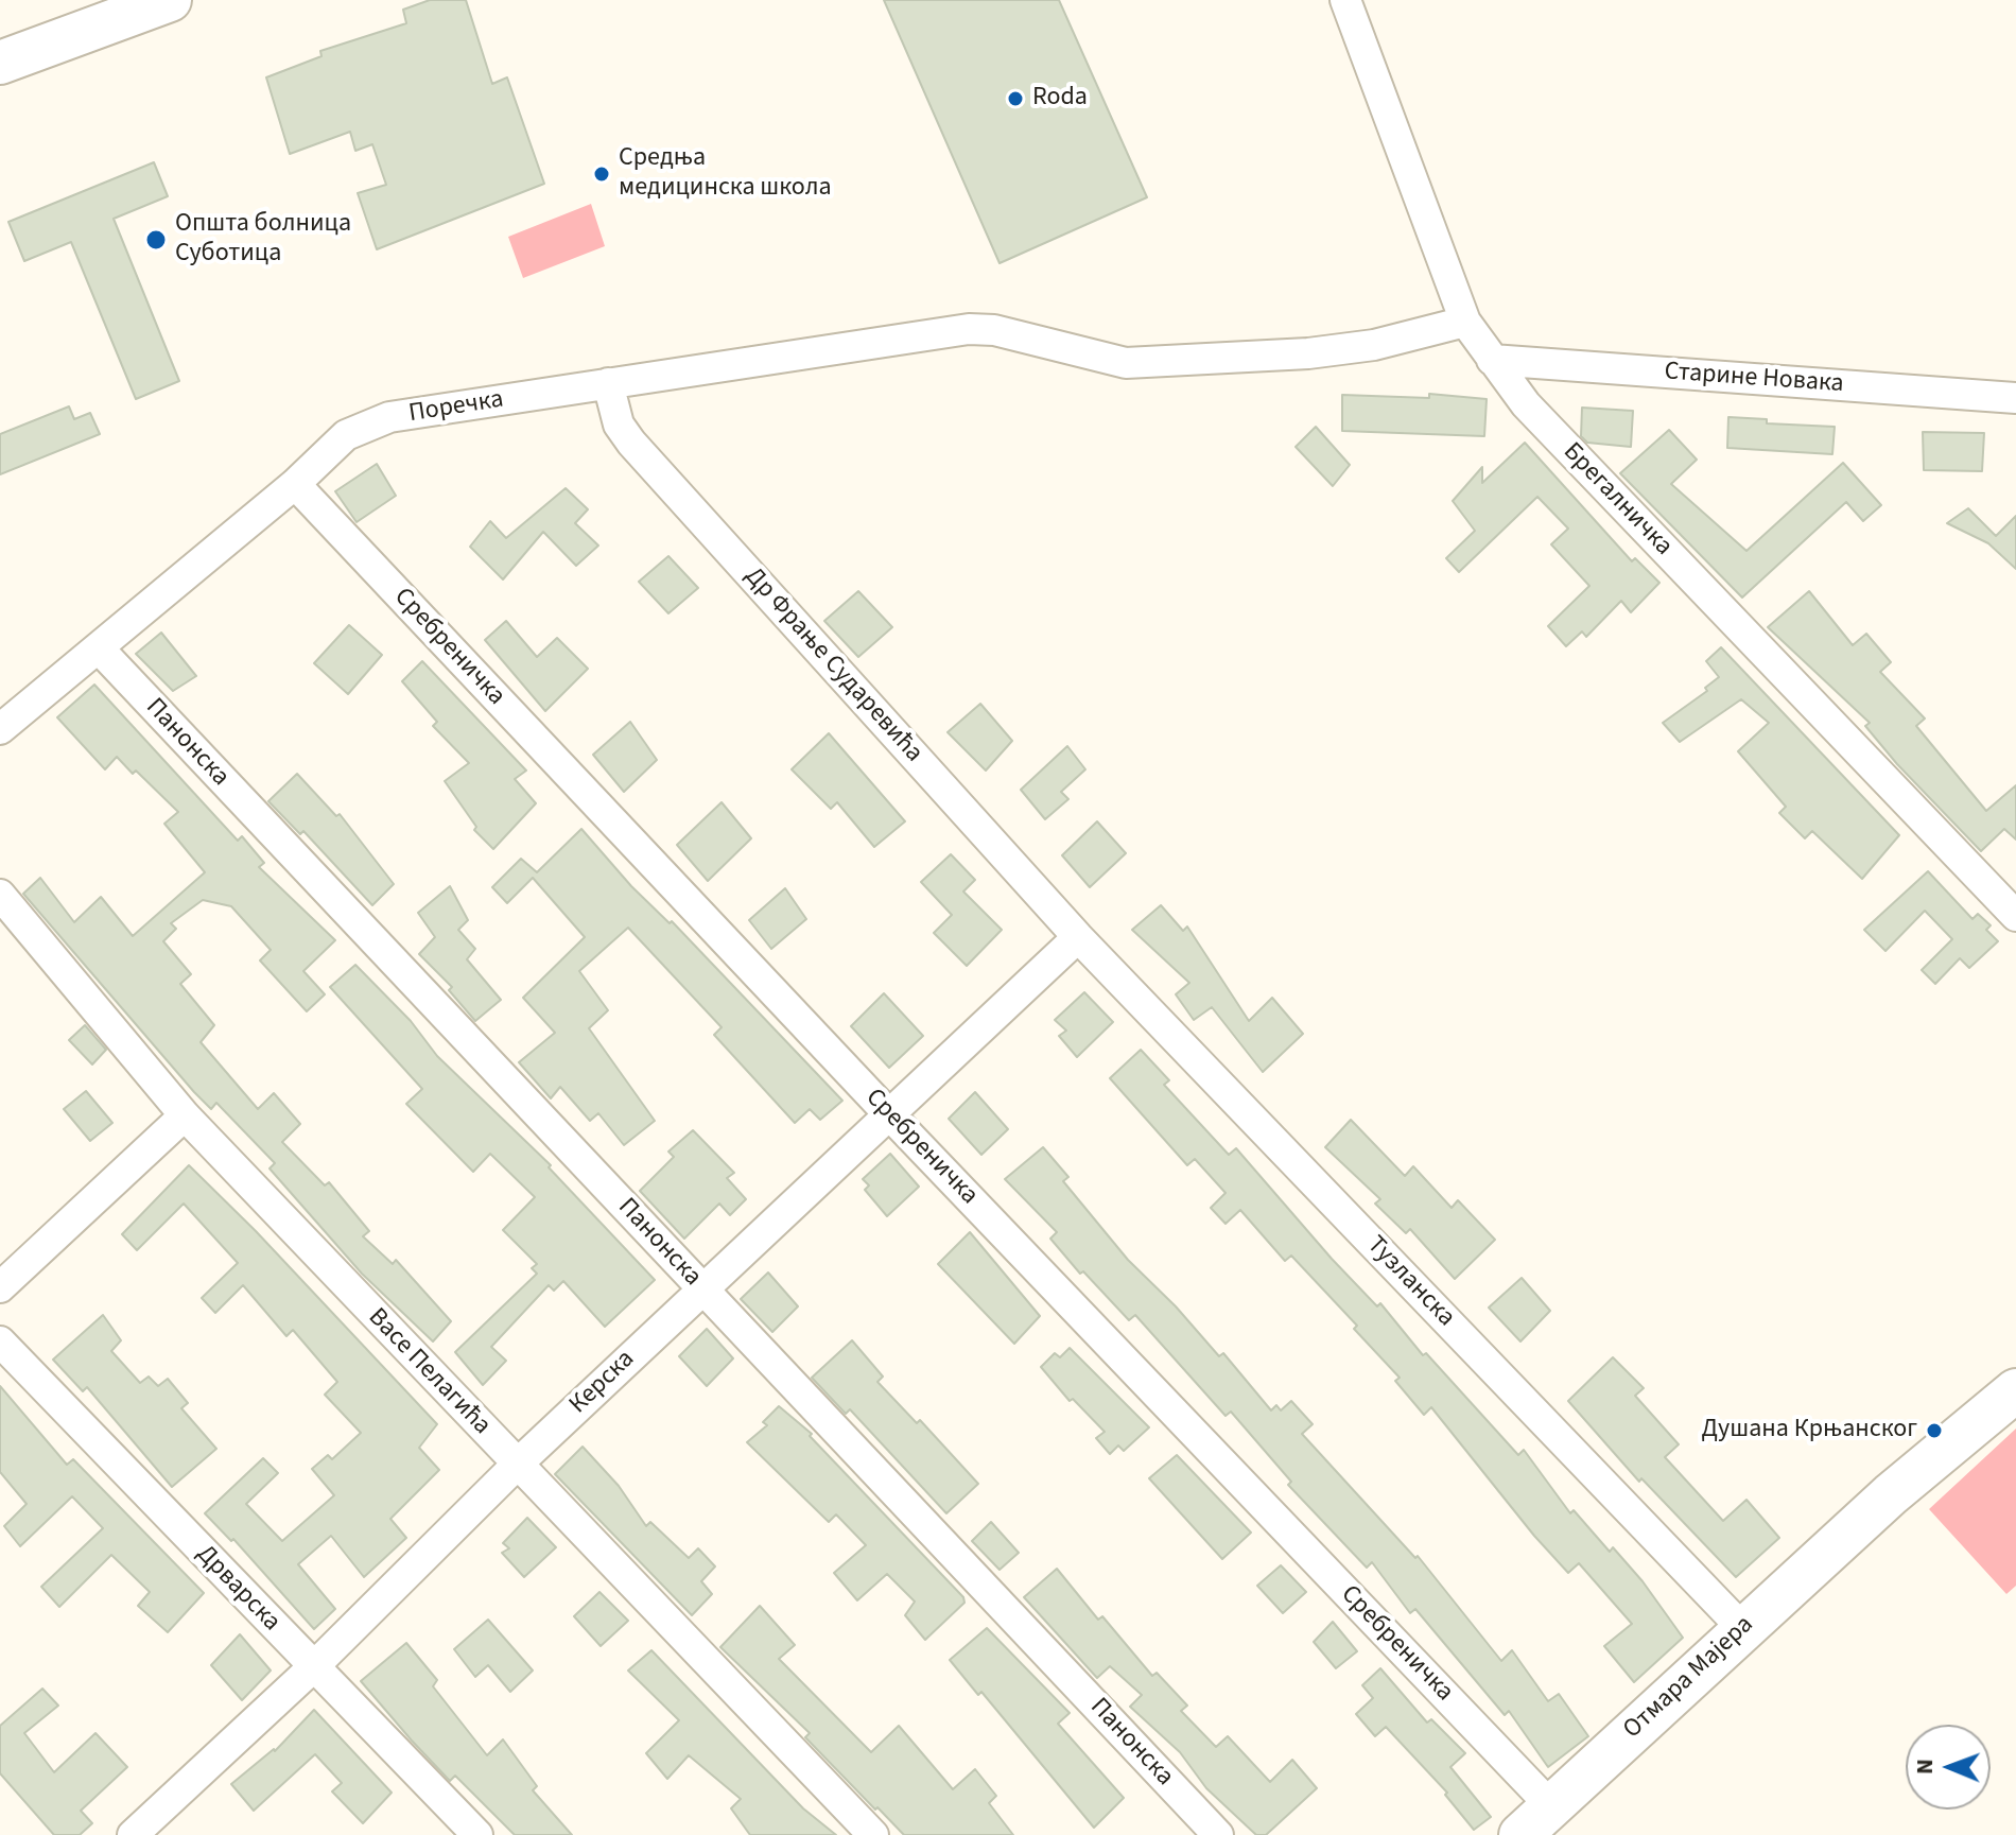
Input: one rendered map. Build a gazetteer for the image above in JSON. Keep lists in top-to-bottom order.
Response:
{
  "streets": {
    "street": [
      "Старине Новака",
      "Поречка",
      "Брегалничка",
      "Сребреничка",
      "Др Фрање Сударевића",
      "Панонска",
      "Тузланска",
      "Васе Пелагића",
      "Керска",
      "Дрварска",
      "Отмара Мајера"
    ]
  },
  "crossings": [
    ["Старине Новака", "Брегалничка"],
    ["Поречка", "Брегалничка"],
    ["Поречка", "Сребреничка"],
    ["Поречка", "Др Фрање Сударевића"],
    ["Поречка", "Панонска"],
    ["Сребреничка", "Керска"],
    ["Сребреничка", "Отмара Мајера"],
    ["Др Фрање Сударевића", "Тузланска"],
    ["Др Фрање Сударевића", "Керска"],
    ["Панонска", "Керска"],
    ["Тузланска", "Керска"],
    ["Тузланска", "Отмара Мајера"],
    ["Васе Пелагића", "Керска"],
    ["Керска", "Дрварска"]
  ],
  "places": [
    "Roda",
    "Средња медицинска школа",
    "Општа болница Суботица",
    "Душана Крњанског"
  ],
  "north": "left"
}
